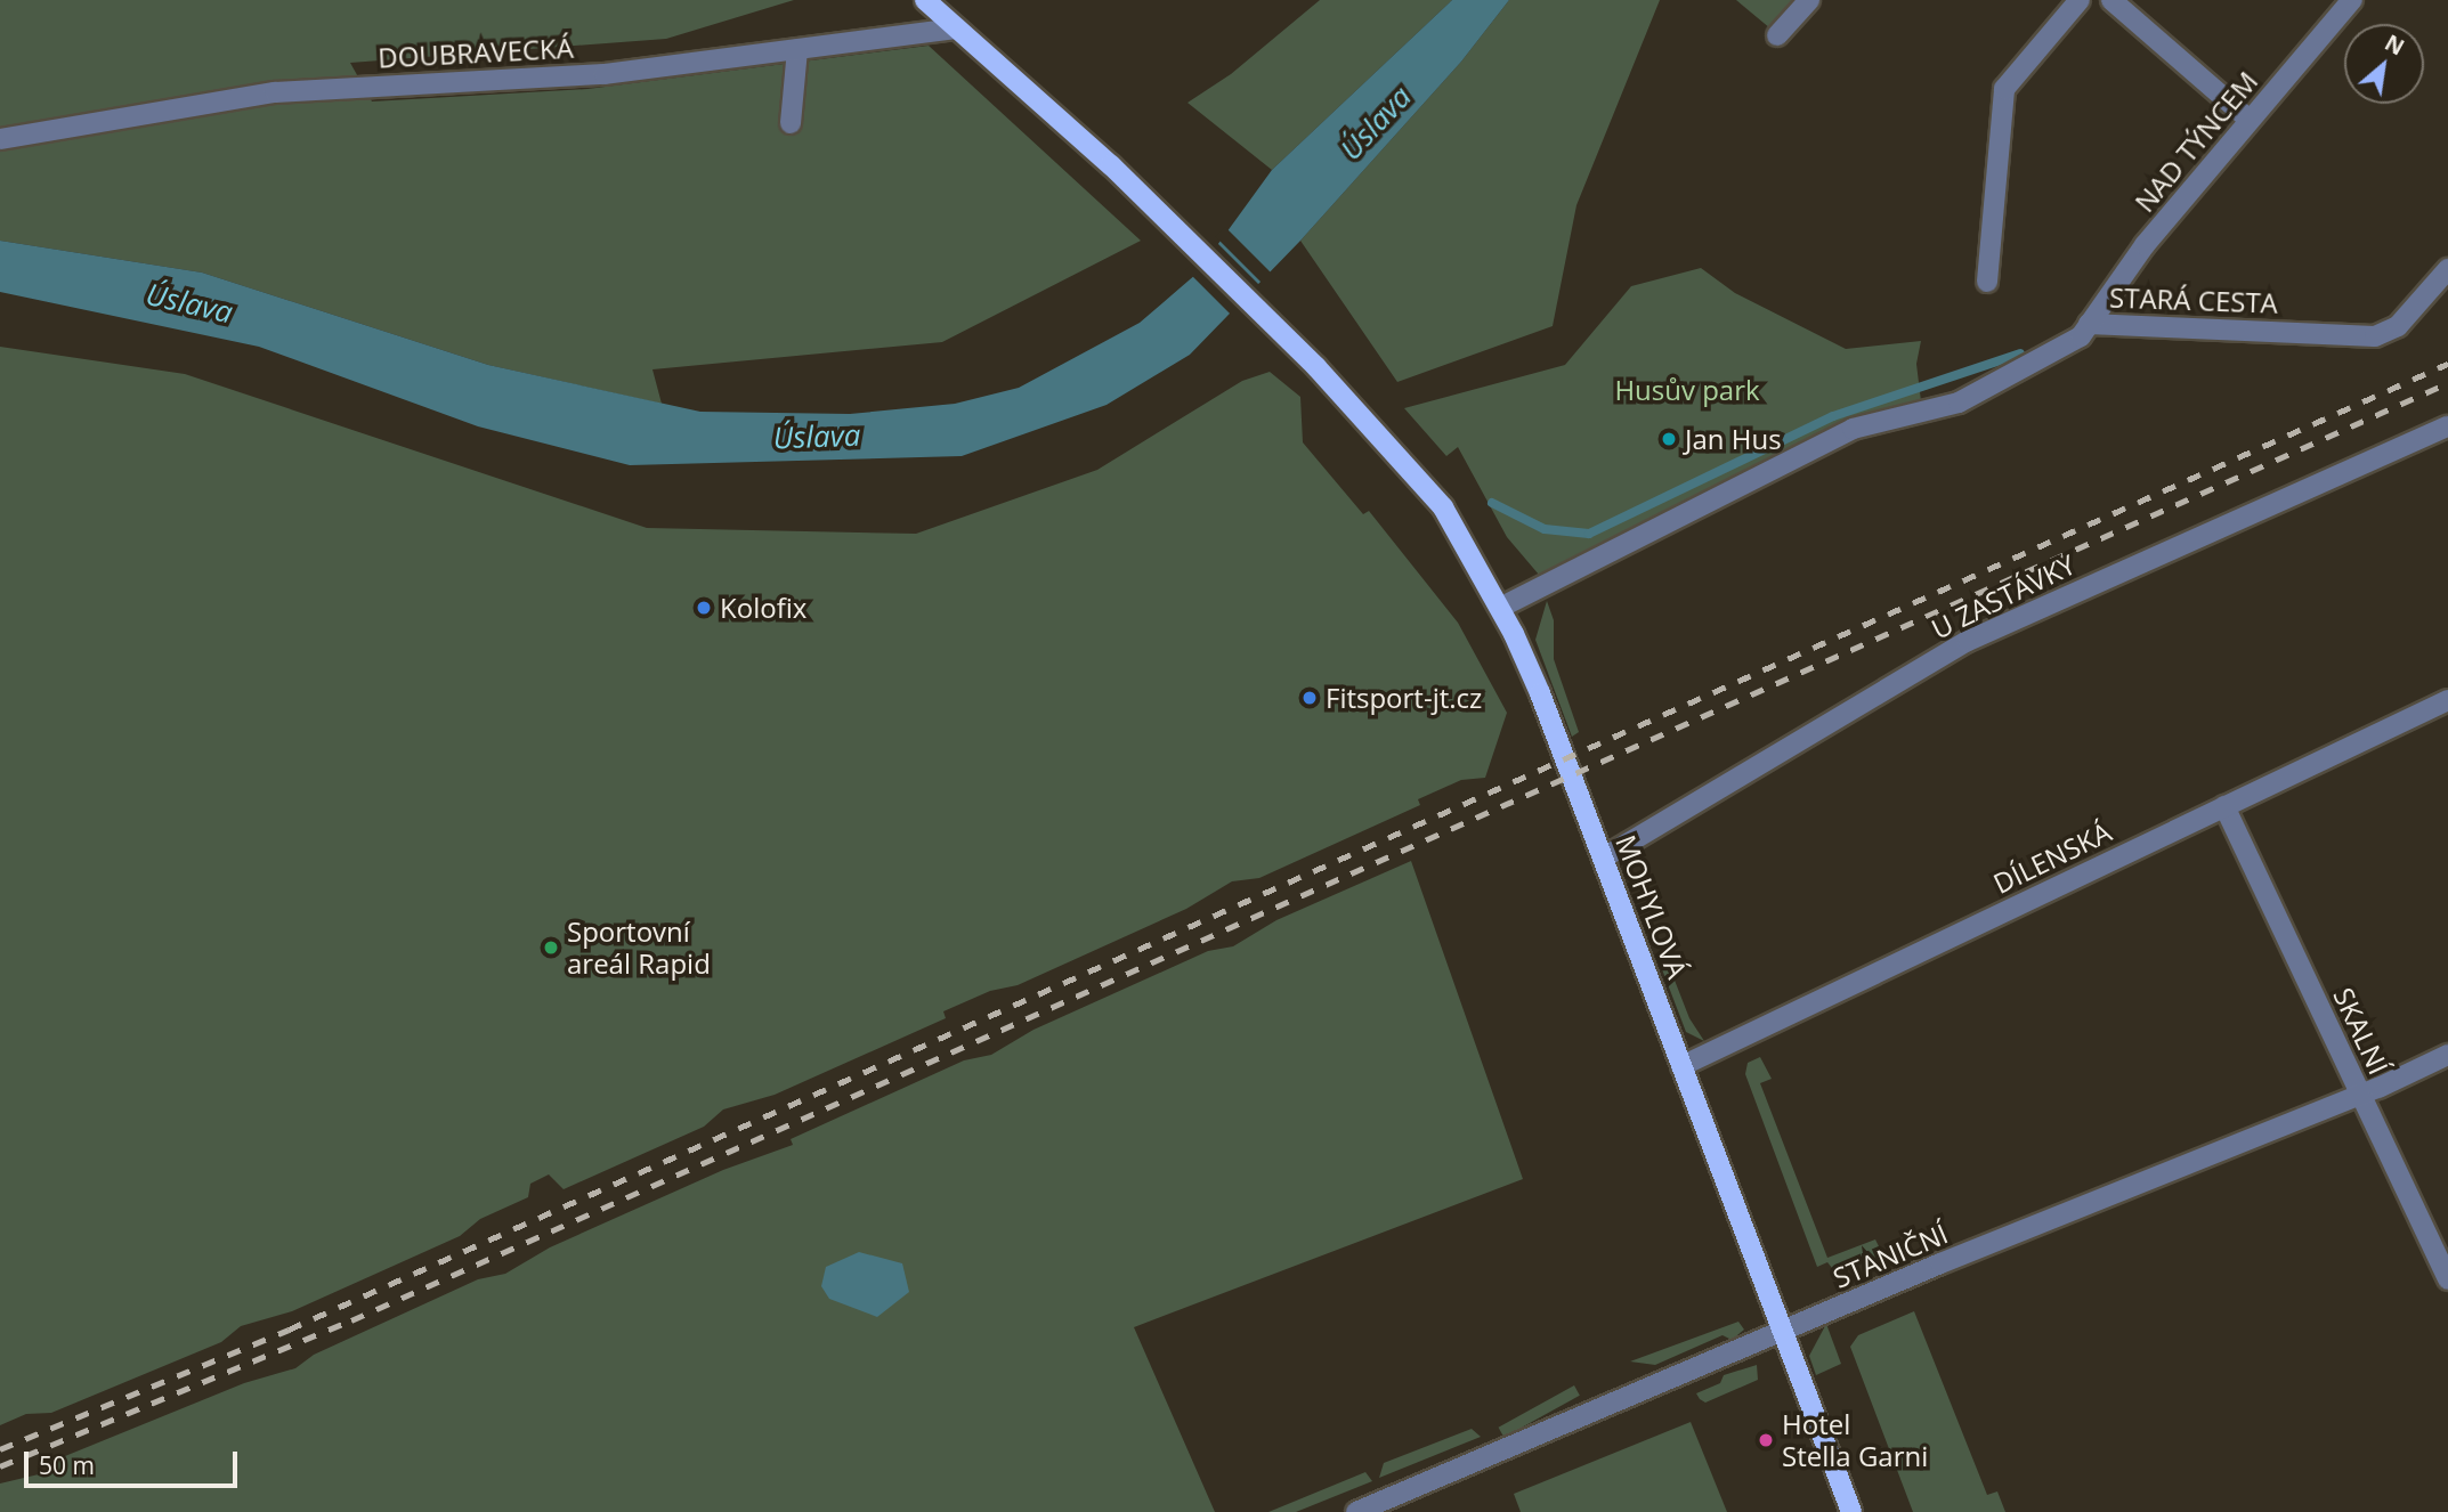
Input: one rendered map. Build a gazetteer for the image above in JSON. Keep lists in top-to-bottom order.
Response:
{
  "streets": {
    "main road": ["MOHYLOVÁ"],
    "street": [
      "DOUBRAVECKÁ",
      "NAD TÝNCEM",
      "STARÁ CESTA",
      "U ZASTÁVKY",
      "DÍLENSKÁ",
      "SKALNÍ",
      "STANIČNÍ"
    ]
  },
  "crossings": [
    ["DOUBRAVECKÁ", "MOHYLOVÁ"],
    ["NAD TÝNCEM", "STARÁ CESTA"],
    ["STARÁ CESTA", "MOHYLOVÁ"],
    ["U ZASTÁVKY", "MOHYLOVÁ"],
    ["DÍLENSKÁ", "MOHYLOVÁ"],
    ["DÍLENSKÁ", "SKALNÍ"],
    ["MOHYLOVÁ", "STANIČNÍ"],
    ["SKALNÍ", "STANIČNÍ"]
  ],
  "water": ["Úslava"],
  "parks": ["Husův park"],
  "places": [
    "Jan Hus",
    "Kolofix",
    "Fitsport-jt.cz",
    "Sportovní areál Rapid",
    "Hotel Stella Garni"
  ],
  "scale_bar": "50 m",
  "north": "top right"
}
